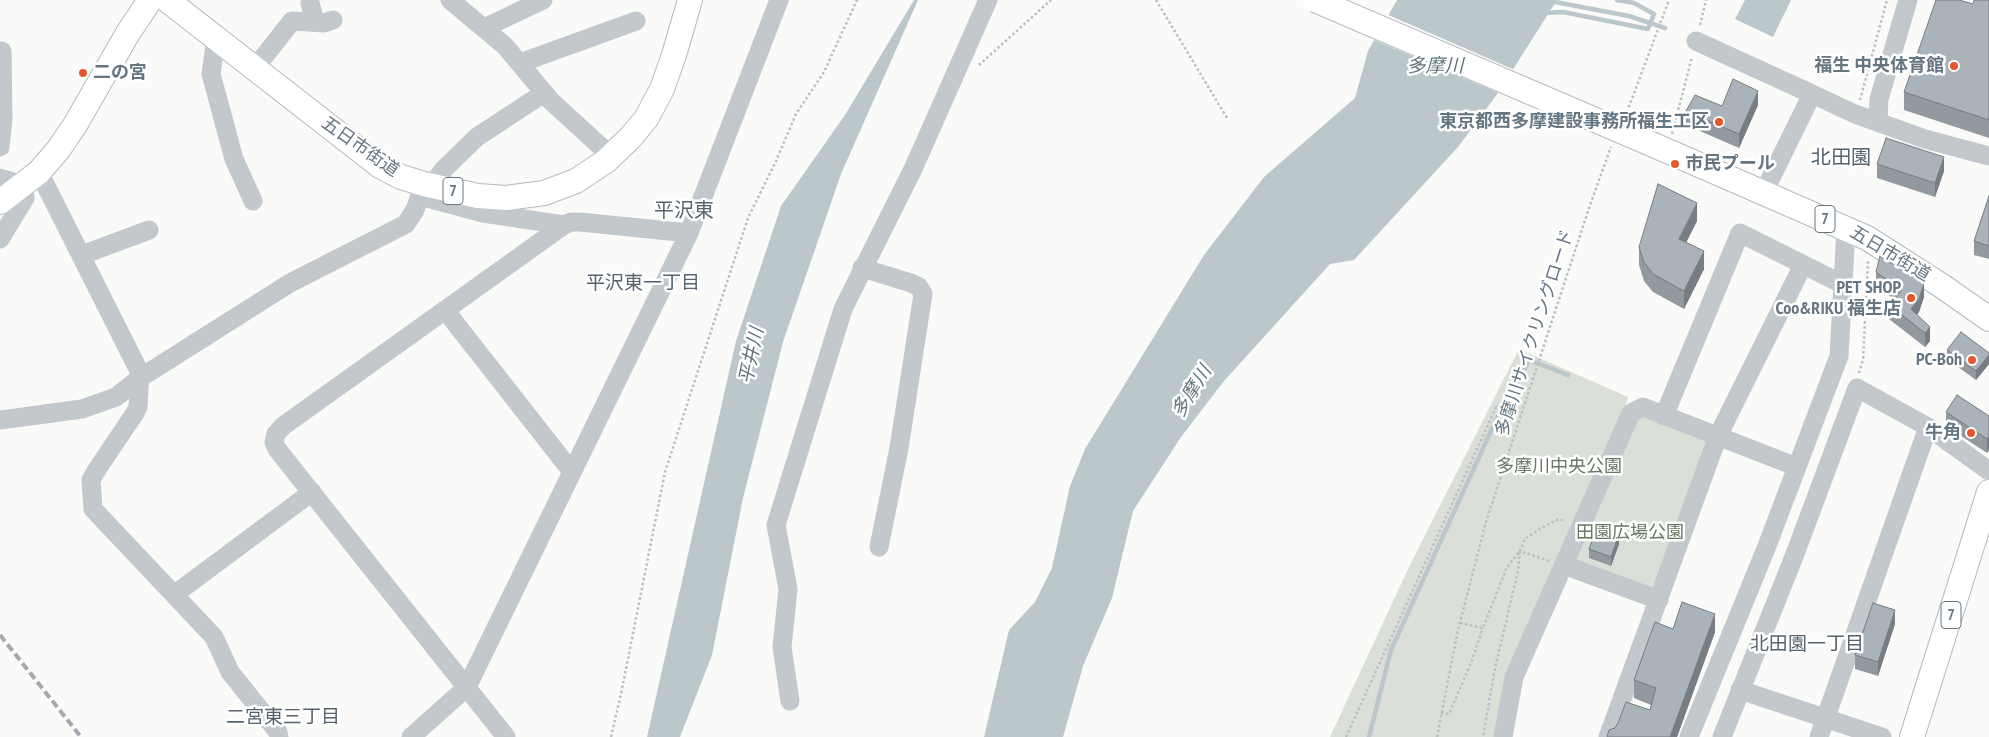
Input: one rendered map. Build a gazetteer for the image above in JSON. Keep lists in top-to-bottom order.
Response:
{
  "streets": {
    "main road": ["五日市街道", "7"],
    "path": ["多摩川サイクリングロード"]
  },
  "districts": [
    "北田園",
    "平沢東",
    "平沢東一丁目",
    "北田園一丁目",
    "二宮東三丁目"
  ],
  "water": ["多摩川", "平井川"],
  "parks": ["多摩川中央公園", "田園広場公園"],
  "places": [
    "福生 中央体育館",
    "二の宮",
    "東京都西多摩建設事務所福生工区",
    "市民プール",
    "PET SHOP Coo&RIKU 福生店",
    "PC-Boh",
    "牛角"
  ]
}
